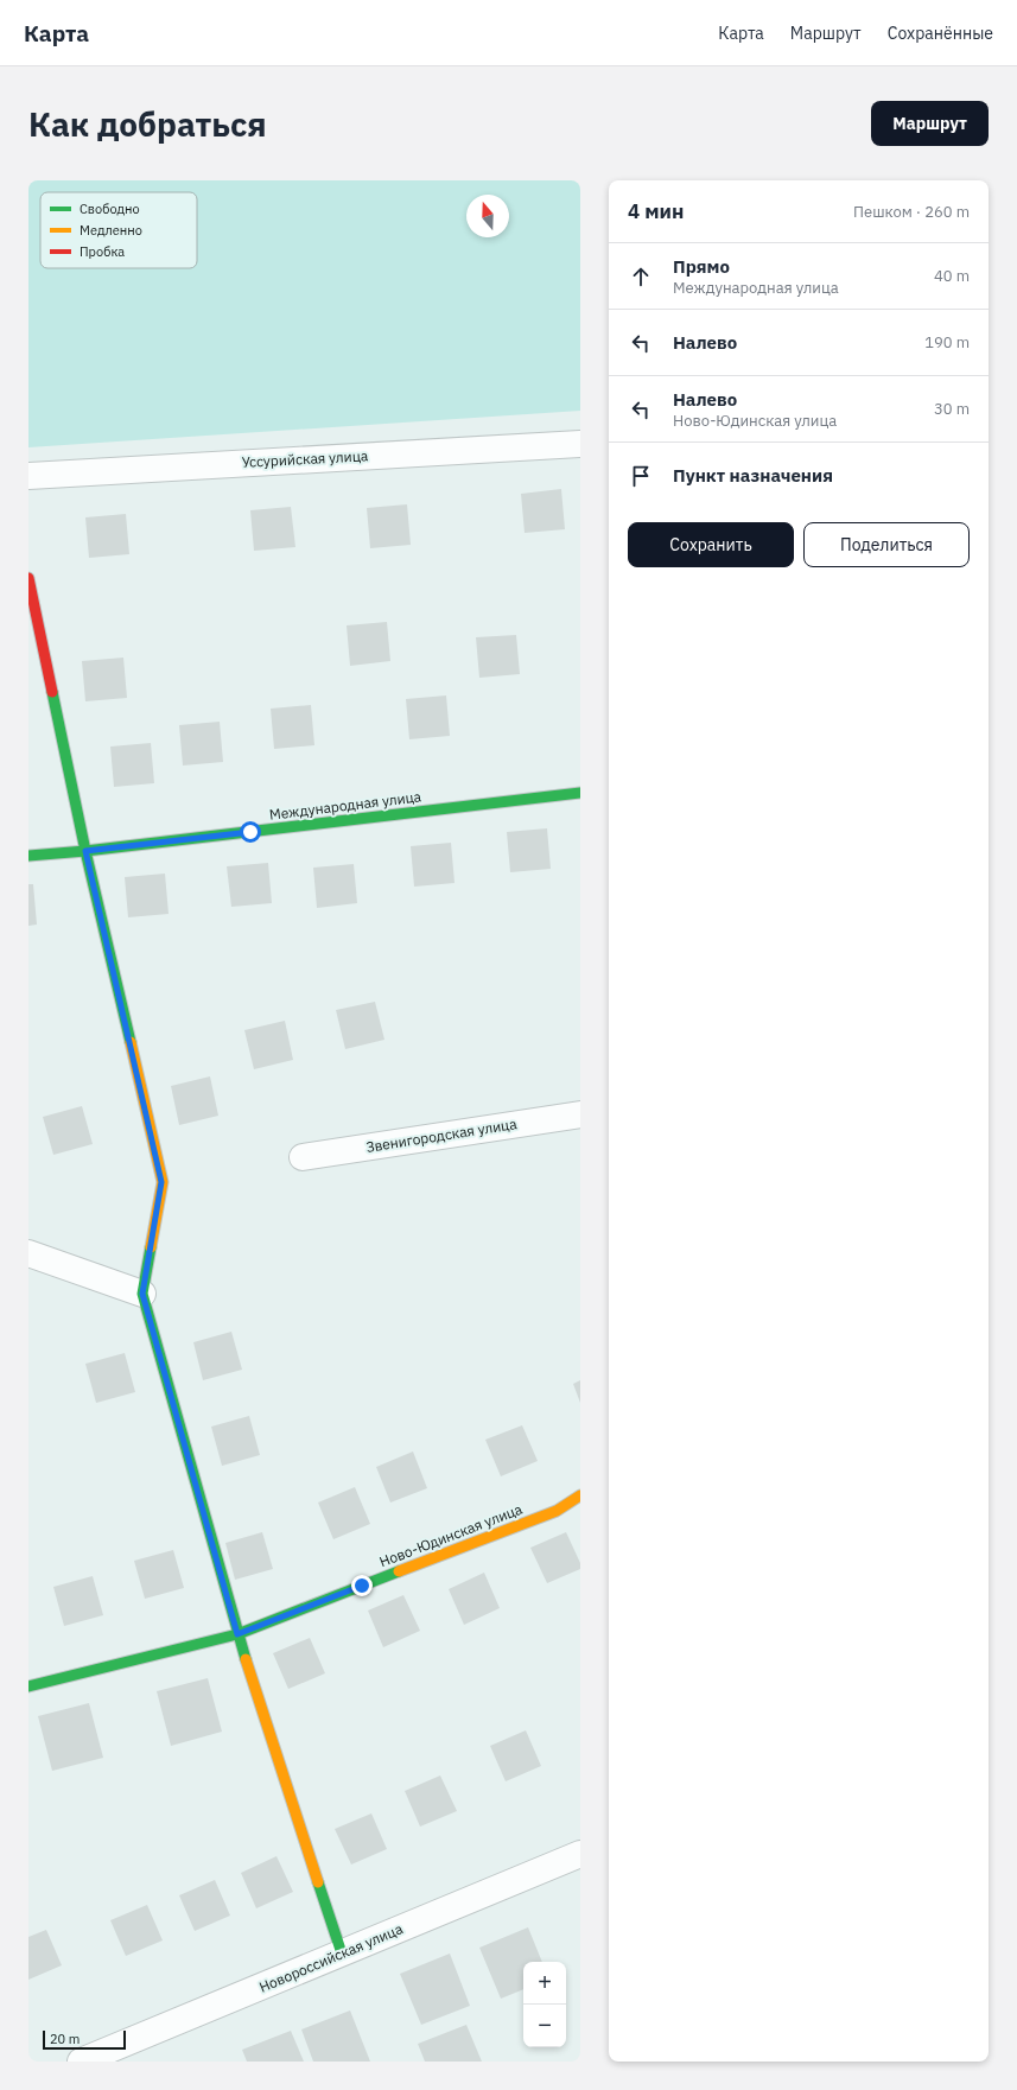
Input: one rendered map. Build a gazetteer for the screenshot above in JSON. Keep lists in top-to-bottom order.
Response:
{
  "streets": {
    "street": [
      "Уссурийская улица",
      "Международная улица",
      "Звенигородская улица",
      "Ново-Юдинская улица",
      "Новороссийская улица"
    ]
  },
  "legend": ["Свободно", "Медленно", "Пробка"],
  "scale_bar": "20 m",
  "north": "top",
  "page": {
    "header": "Карта",
    "nav": ["Карта", "Маршрут", "Сохранённые"],
    "buttons": [
      "Маршрут",
      ["Сохранить", "Поделиться"]
    ],
    "title": "Как добраться",
    "heading": ["4 мин", "Пешком · 260 m"],
    "list": [
      ["Прямо", "Международная улица", "40 m"],
      ["Налево", "190 m"],
      ["Налево", "Ново-Юдинская улица", "30 m"],
      "Пункт назначения"
    ],
    "map_buttons": ["+", "−"],
    "scale": "20 m"
  }
}
